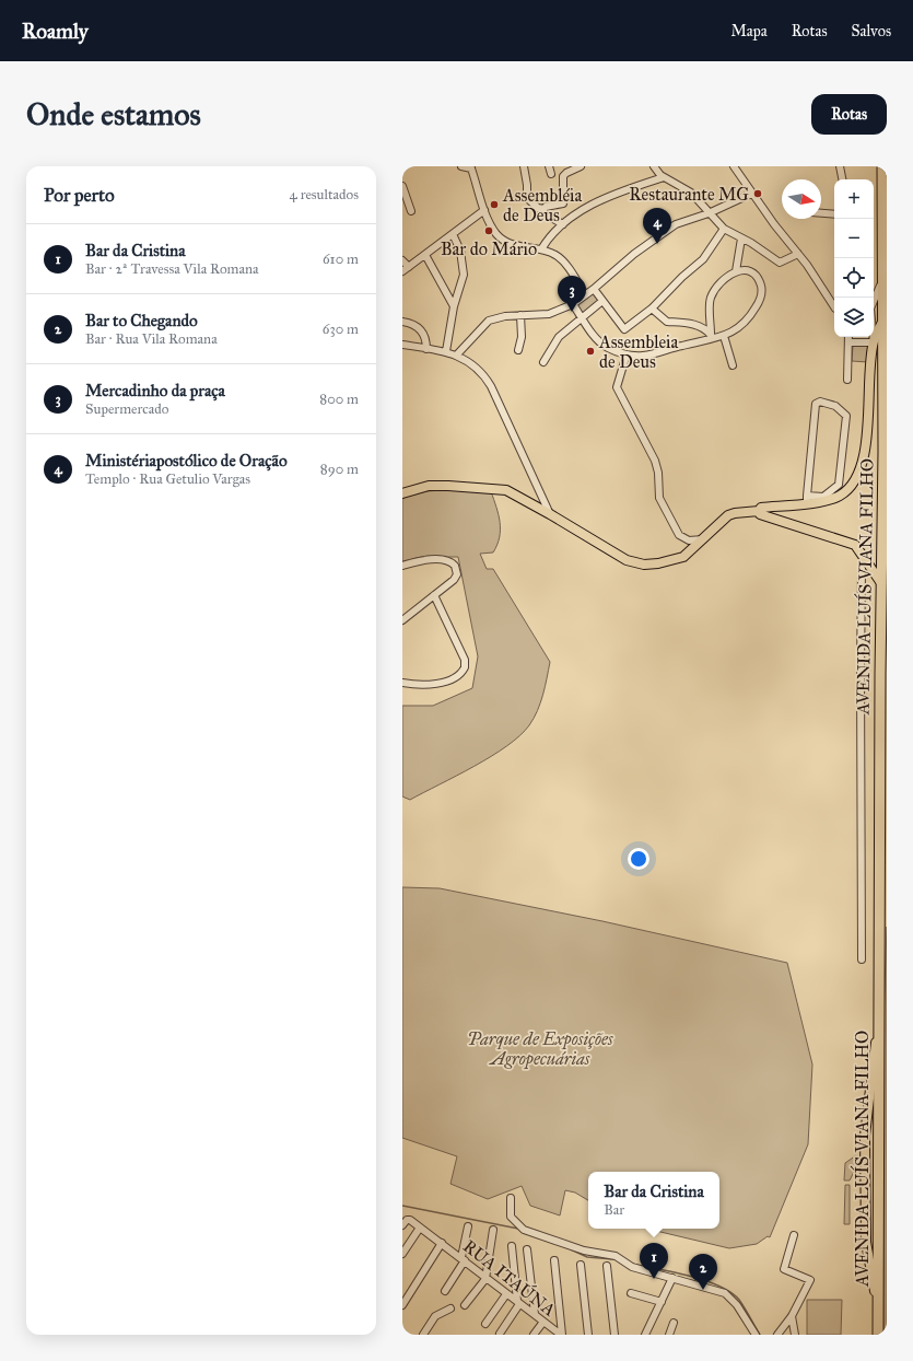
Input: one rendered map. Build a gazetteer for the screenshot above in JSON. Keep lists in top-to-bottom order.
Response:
{
  "streets": {
    "highway": ["AVENIDA LUÍS VIANA FILHO"],
    "street": ["RUA ITAÚNA"]
  },
  "parks": ["Parque de Exposições Agropecuárias"],
  "places": [
    "Restaurante MG",
    "Assembléia de Deus",
    "Bar do Mário",
    "Assembleia de Deus"
  ],
  "north": "right",
  "page": {
    "header": "Roamly",
    "nav": ["Mapa", "Rotas", "Salvos"],
    "buttons": "Rotas",
    "title": "Onde estamos",
    "heading": ["Por perto", "4 resultados"],
    "map_buttons": ["+", "−"],
    "pins": [
      "4",
      "3",
      "1",
      "2"
    ],
    "list": [
      {
        "mark": "1",
        "name": "Bar da Cristina",
        "note": "Bar · 2ª Travessa Vila Romana",
        "value": "610 m"
      },
      {
        "mark": "2",
        "name": "Bar to Chegando",
        "note": "Bar · Rua Vila Romana",
        "value": "630 m"
      },
      {
        "mark": "3",
        "name": "Mercadinho da praça",
        "note": "Supermercado",
        "value": "800 m"
      },
      {
        "mark": "4",
        "name": "Ministériapostólico de Oração",
        "note": "Templo · Rua Getulio Vargas",
        "value": "890 m"
      }
    ],
    "popup": ["Bar da Cristina", "Bar"]
  }
}
